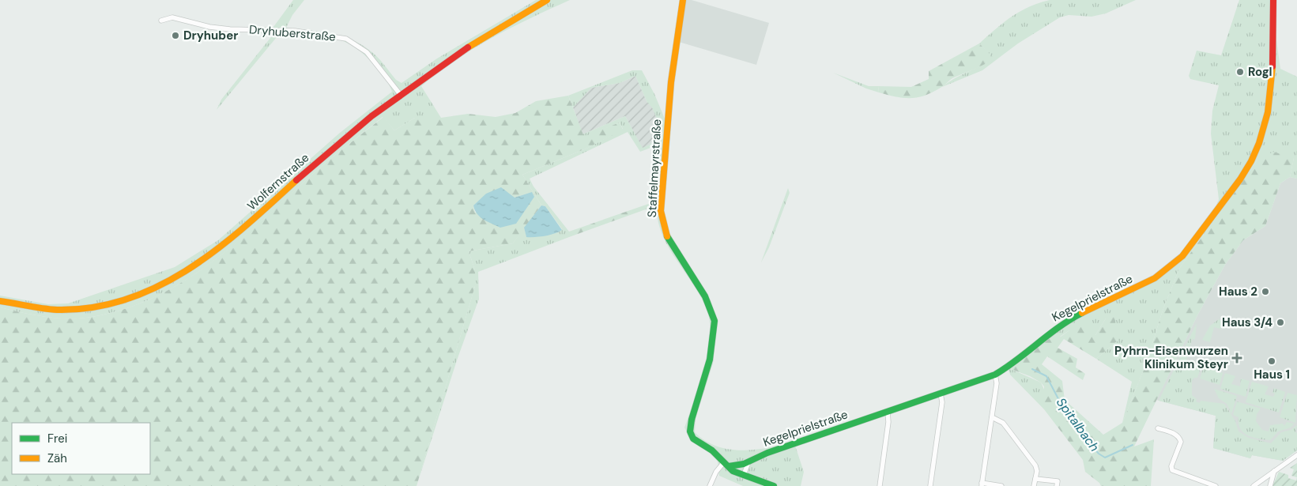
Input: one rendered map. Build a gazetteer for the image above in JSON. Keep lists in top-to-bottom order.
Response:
{
  "streets": {
    "street": [
      "Dryhuberstraße",
      "Staffelmayrstraße",
      "Wolfernstraße",
      "Kegelprielstraße"
    ]
  },
  "crossings": [
    ["Dryhuberstraße", "Wolfernstraße"],
    ["Staffelmayrstraße", "Kegelprielstraße"]
  ],
  "water": ["Spitalbach"],
  "places": {
    "other": [
      "Dryhuber",
      "Rogl",
      "Haus 2",
      "Haus 3/4",
      "Haus 1"
    ],
    "health": ["Pyhrn-Eisenwurzen Klinikum Steyr"]
  },
  "legend": ["Frei", "Zäh"]
}
